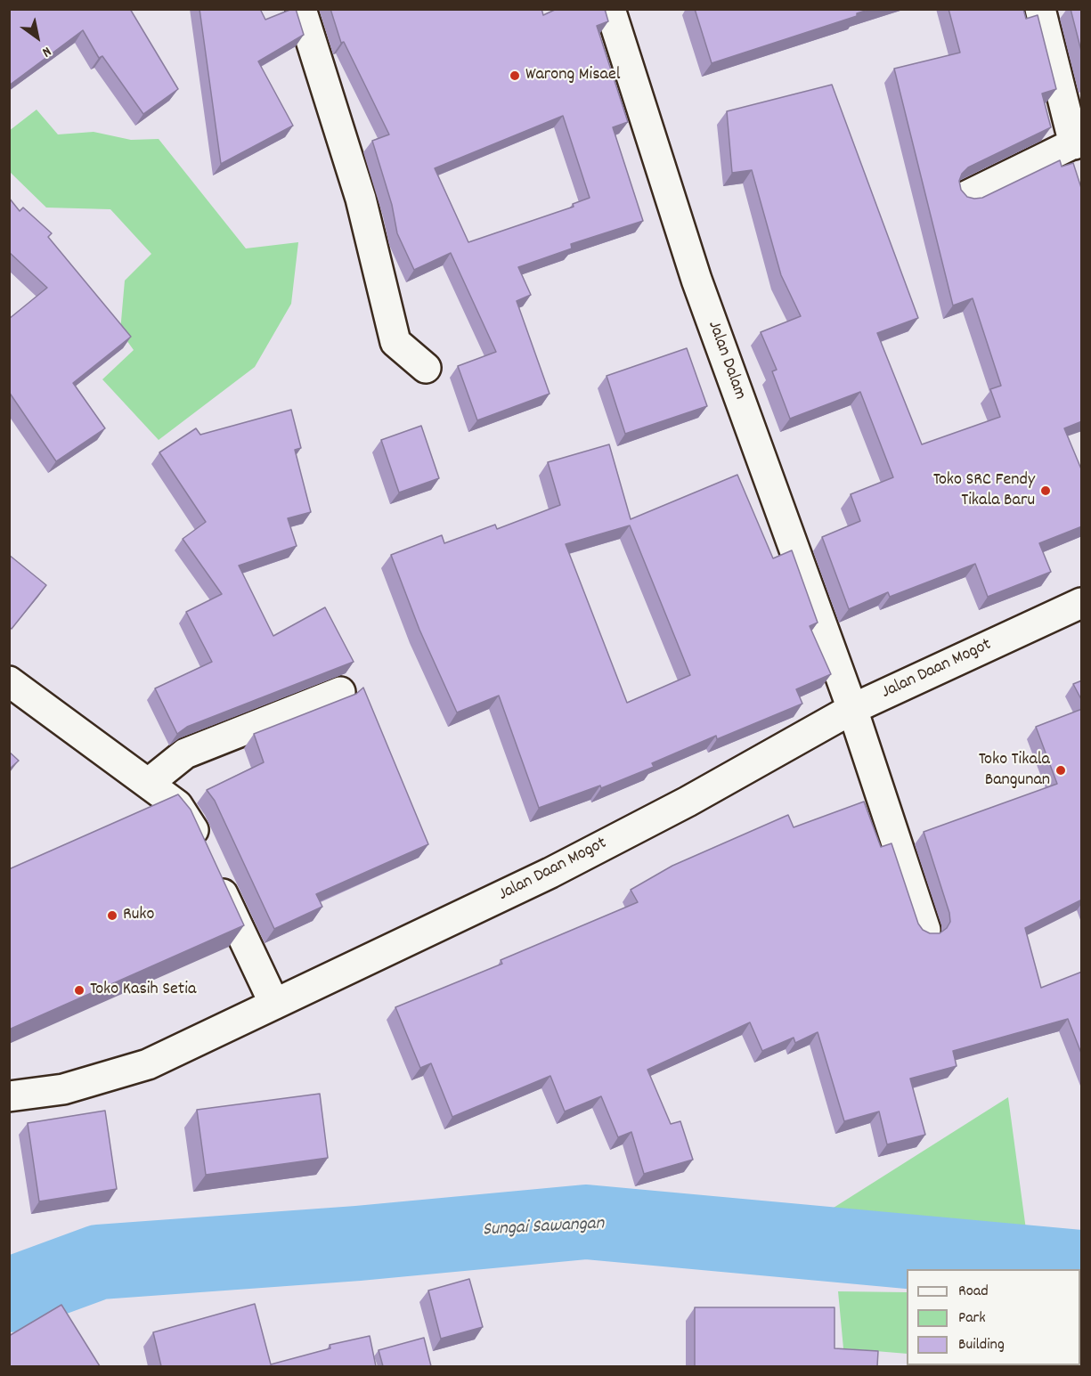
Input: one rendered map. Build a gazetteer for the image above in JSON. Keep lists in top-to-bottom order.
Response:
{
  "streets": {
    "street": ["Jalan Dalam", "Jalan Daan Mogot"]
  },
  "crossings": [
    ["Jalan Dalam", "Jalan Daan Mogot"]
  ],
  "water": ["Sungai Sawangan"],
  "places": [
    "Warong Misael",
    "Toko SRC Fendy Tikala Baru",
    "Toko Tikala Bangunan",
    "Ruko",
    "Toko Kasih Setia"
  ],
  "legend": ["Road", "Park", "Building"],
  "north": "bottom right"
}
